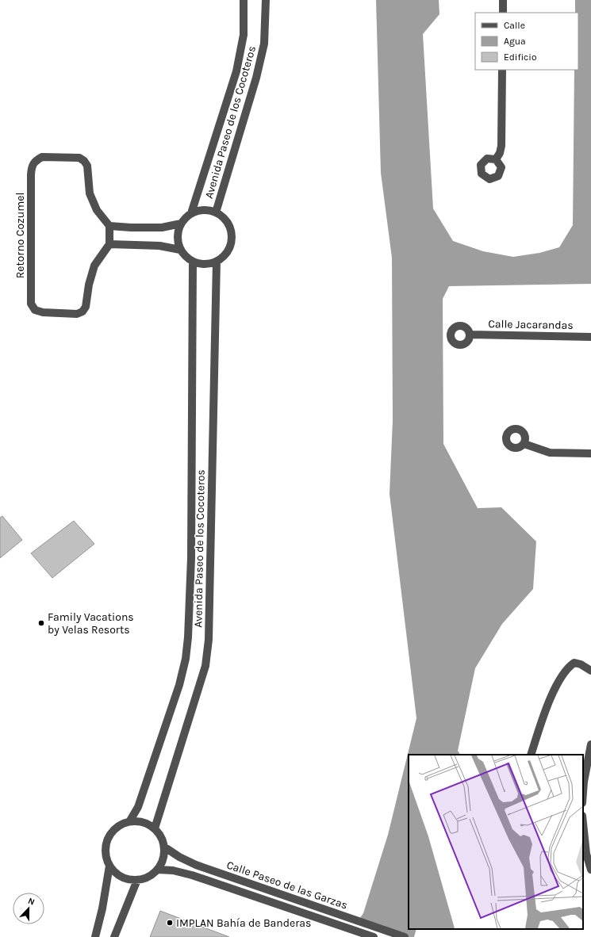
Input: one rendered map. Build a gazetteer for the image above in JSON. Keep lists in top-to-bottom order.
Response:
{
  "streets": {
    "street": [
      "Avenida Paseo de los Cocoteros",
      "Retorno Cozumel",
      "Calle Jacarandas",
      "Calle Paseo de las Garzas"
    ]
  },
  "crossings": [
    ["Avenida Paseo de los Cocoteros", "Calle Paseo de las Garzas"]
  ],
  "places": ["Family Vacations by Velas Resorts", "IMPLAN Bahía de Banderas"],
  "legend": ["Calle", "Agua", "Edificio"],
  "north": "top"
}
